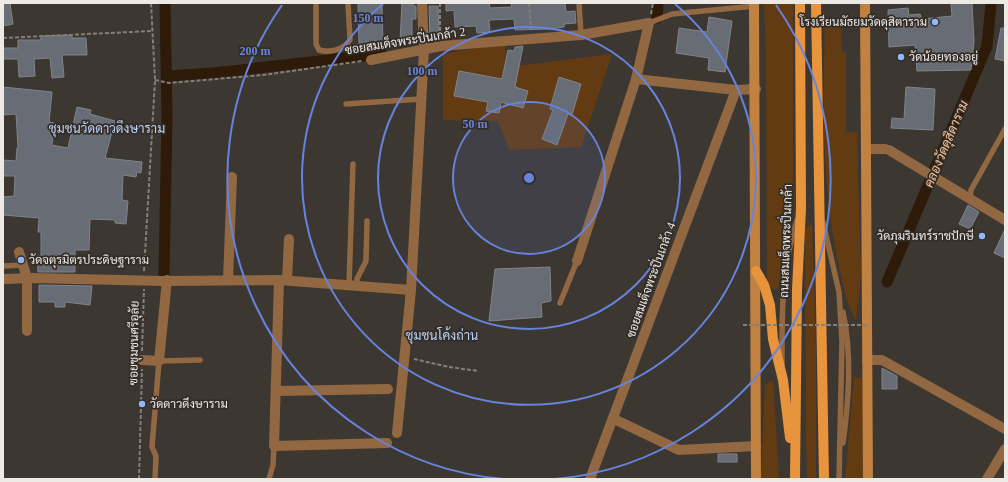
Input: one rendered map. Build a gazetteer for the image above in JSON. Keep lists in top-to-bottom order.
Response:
{
  "streets": {
    "main road": ["ถนนสมเด็จพระปิ่นเกล้า"],
    "street": ["ซอยสมเด็จพระปิ่นเกล้า 2", "ซอยสมเด็จพระปิ่นเกล้า 4"],
    "path": ["ซอยชุมชนศรีอุลัย"]
  },
  "crossings": [
    ["ซอยสมเด็จพระปิ่นเกล้า 2", "ซอยชุมชนศรีอุลัย"]
  ],
  "districts": ["ชุมชนวัดดาวดึงษาราม", "ชุมชนโค้งถ่าน"],
  "water": ["คลองวัดดุสิดาราม"],
  "places": [
    "โรงเรียนมัธยมวัดดุสิตาราม",
    "วัดน้อยทองอยู่",
    "วัดภุมรินทร์ราชปักษี",
    "วัดจตุรมิตรประดิษฐาราม",
    "วัดดาวดึงษาราม"
  ],
  "rings": [
    "150 m",
    "200 m",
    "100 m",
    "50 m"
  ]
}
